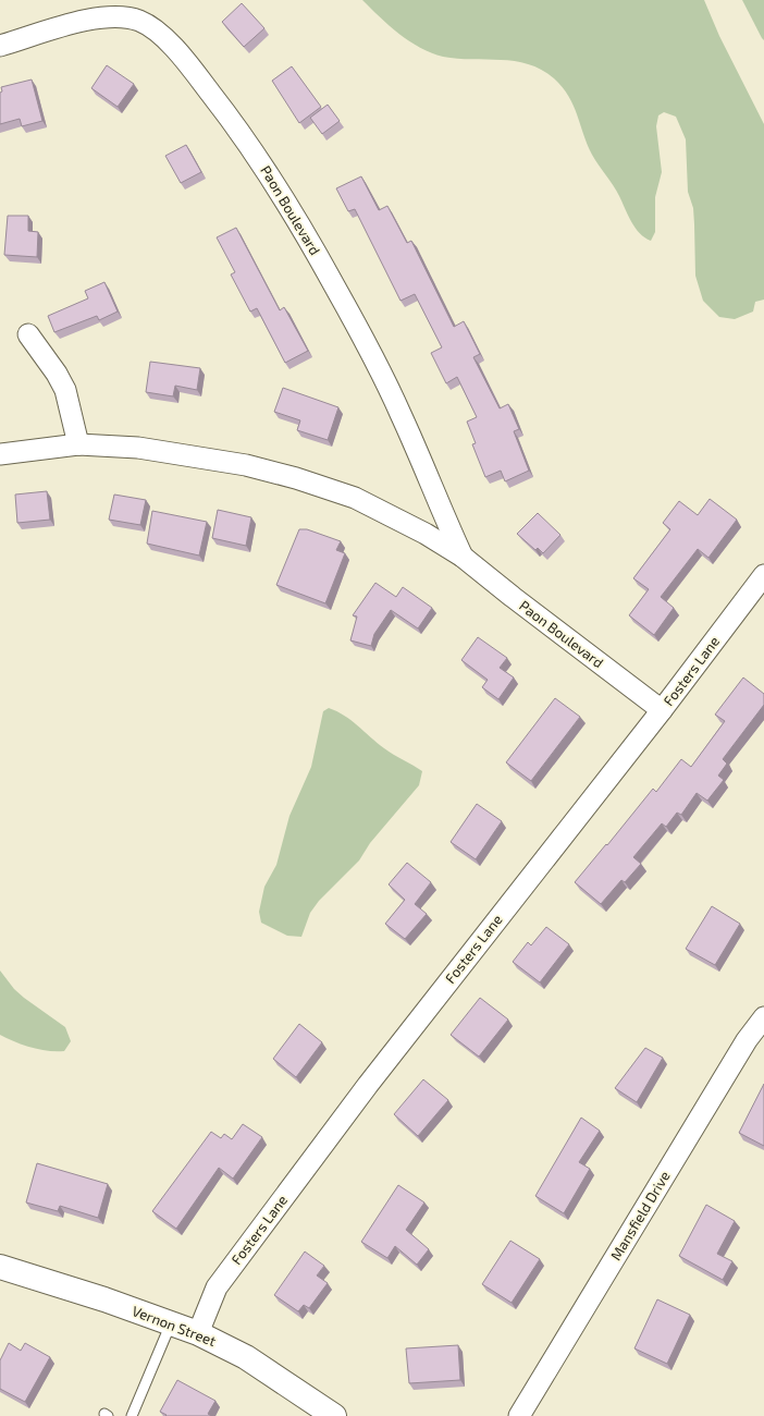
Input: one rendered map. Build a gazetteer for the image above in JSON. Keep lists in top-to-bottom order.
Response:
{
  "streets": {
    "main road": ["Vernon Street"],
    "street": ["Paon Boulevard", "Fosters Lane", "Mansfield Drive"]
  },
  "crossings": [
    ["Paon Boulevard", "Fosters Lane"],
    ["Fosters Lane", "Vernon Street"]
  ]
}
